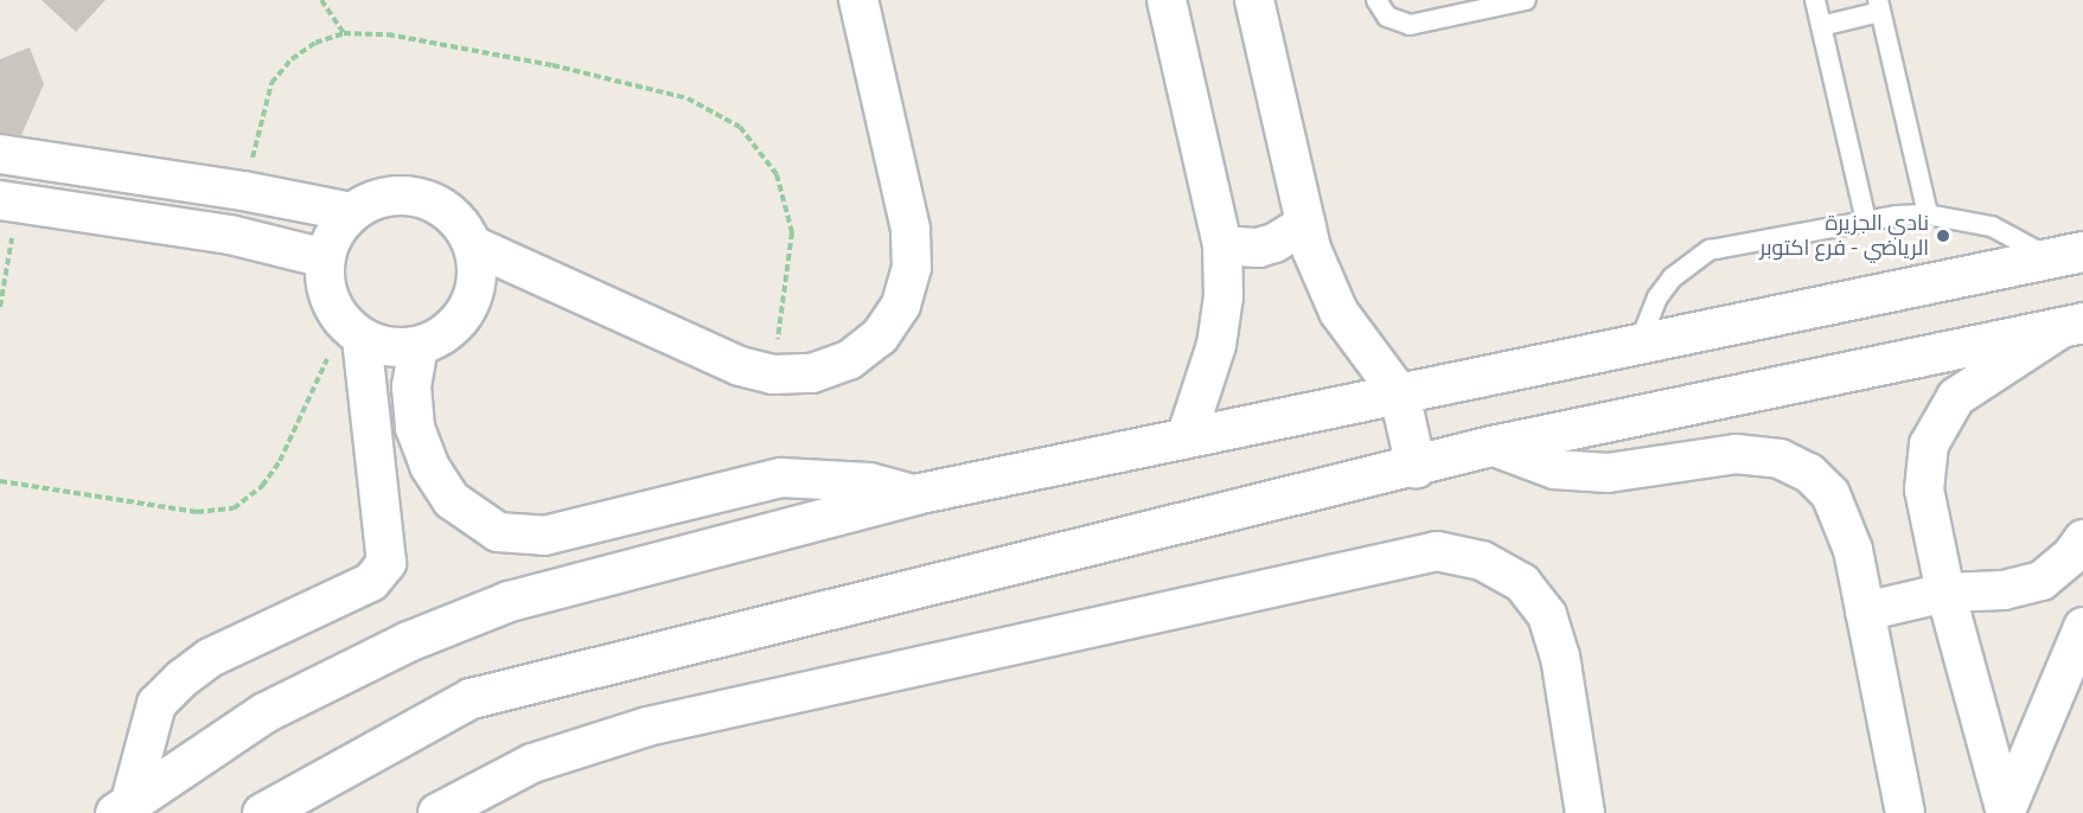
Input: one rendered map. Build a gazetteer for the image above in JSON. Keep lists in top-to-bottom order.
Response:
{
  "places": ["نادي الجزيرة الرياضي - فرع اكتوبر"]
}
